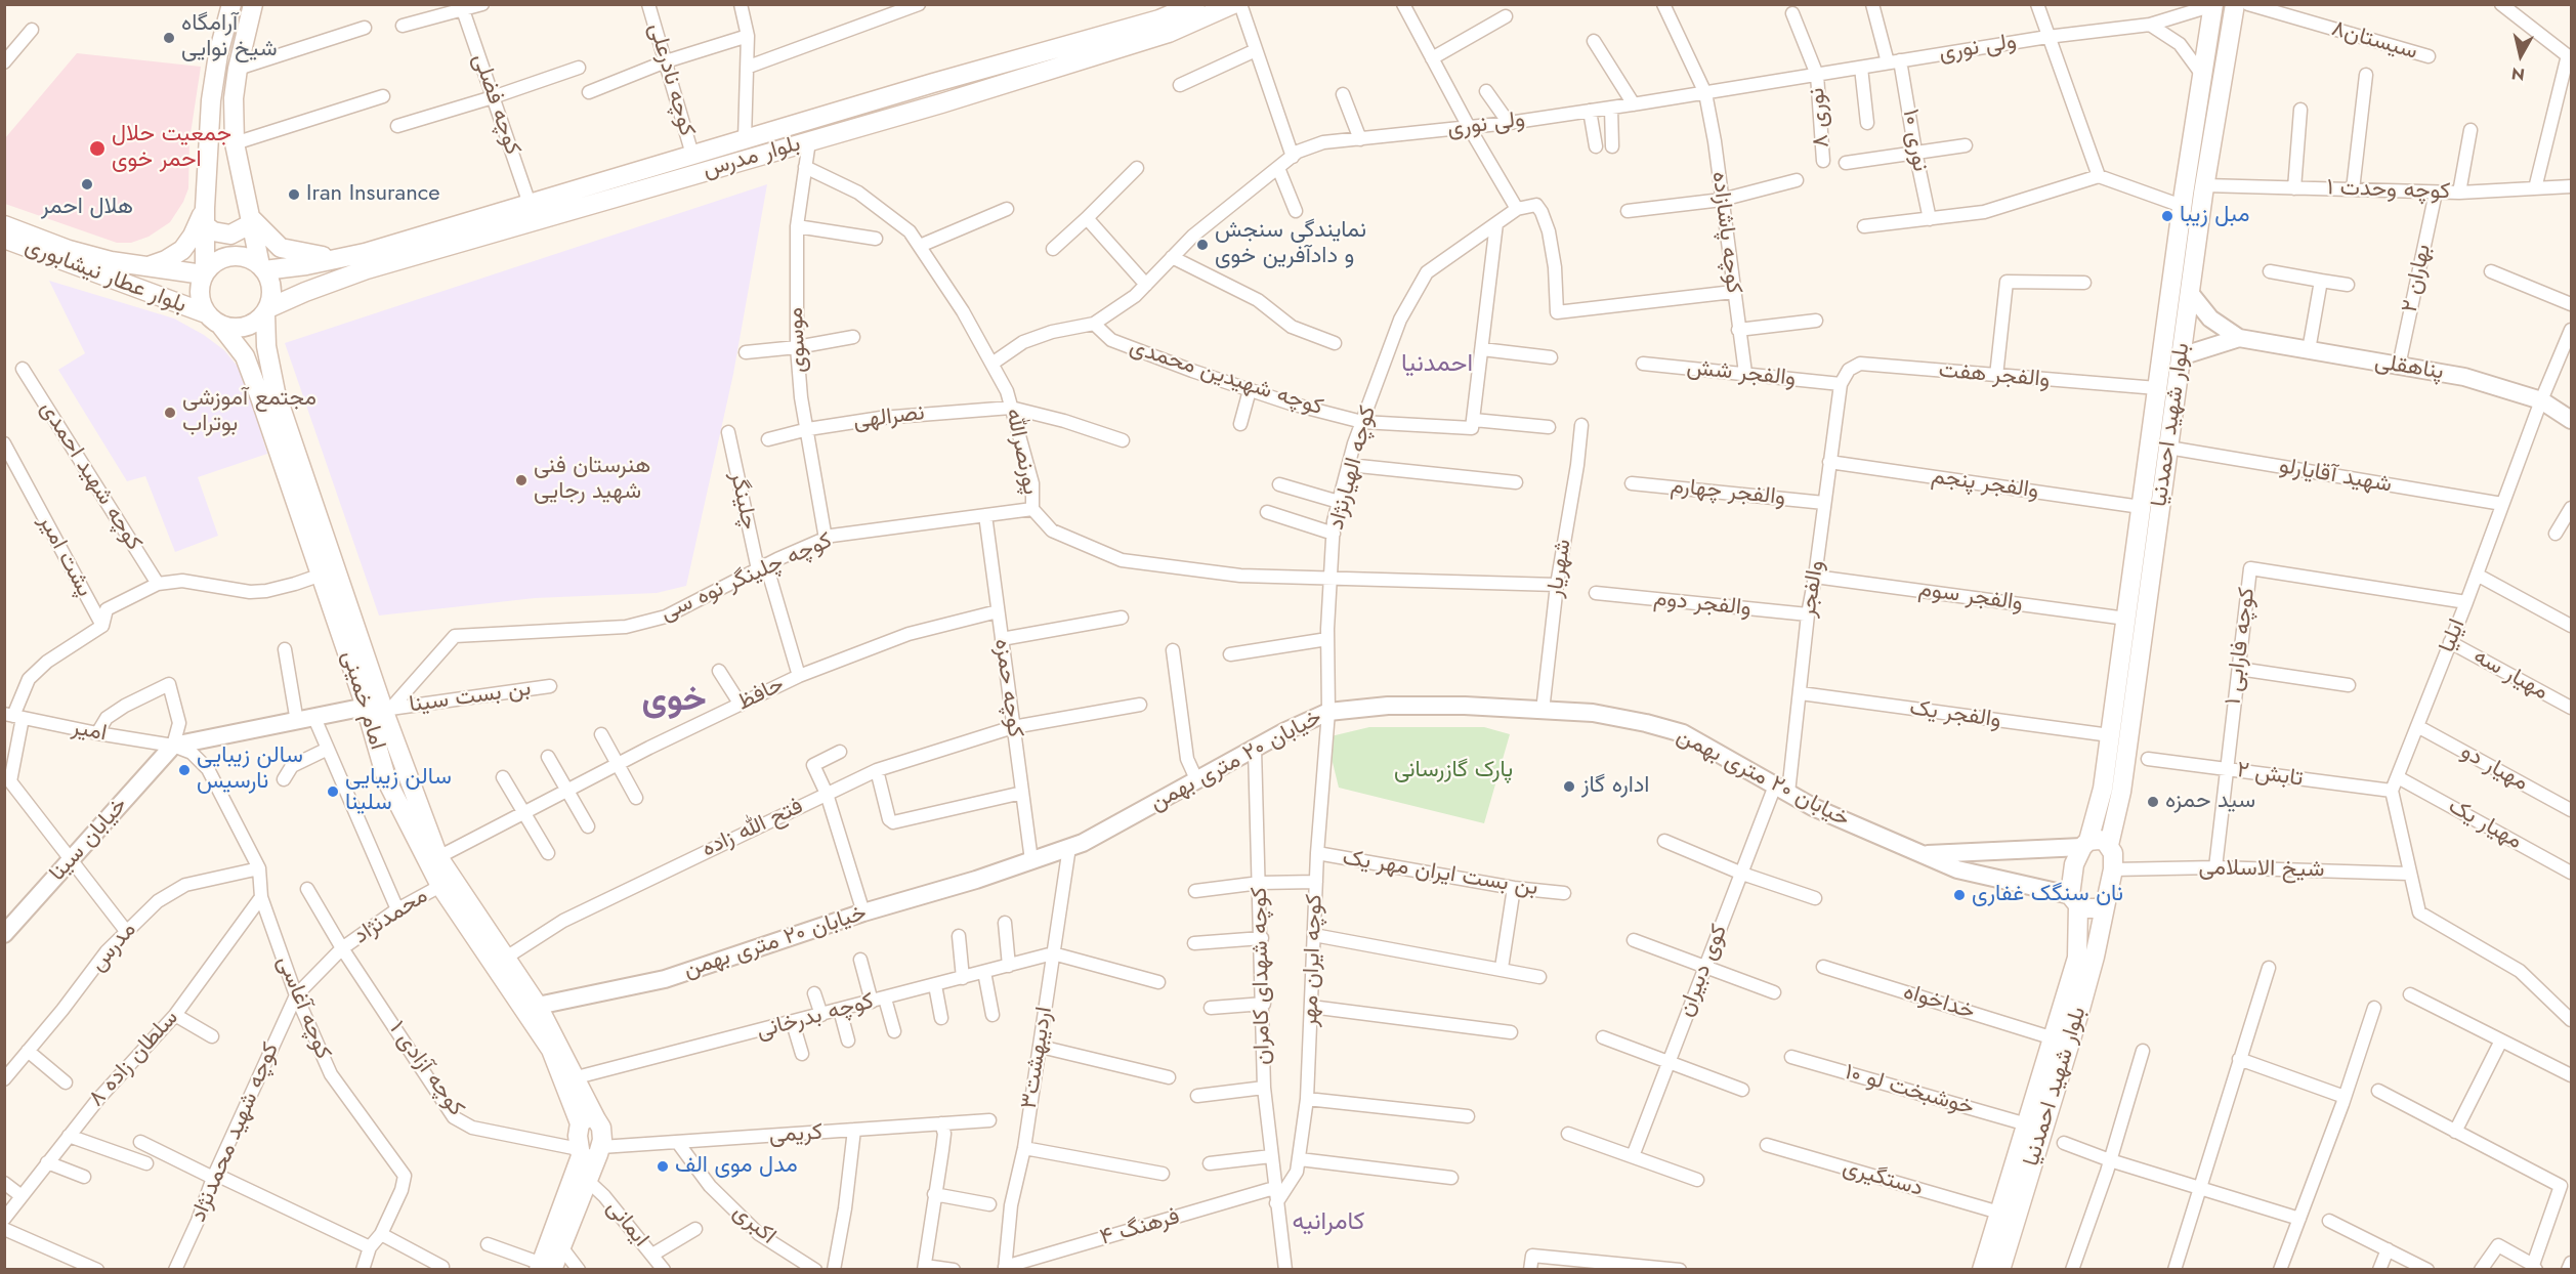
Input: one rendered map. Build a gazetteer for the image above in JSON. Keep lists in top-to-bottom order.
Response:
{
  "streets": {
    "main road": [
      "بلوار مدرس",
      "بلوار عطار نیشابوری",
      "بلوار شهید احمدنیا",
      "امام خمینی"
    ],
    "street": [
      "سیستان۸",
      "ولی نوری",
      "کوچه نادرعلی",
      "کوچه فضلی",
      "نوری ۸",
      "نوری ۱۰",
      "کوچه وحدت ۱",
      "کوچه پاشازاده",
      "بهاران ۲",
      "موسوی",
      "پناهقلی",
      "والفجر شش",
      "والفجر هفت",
      "کوچه شهیدین محمدی",
      "نصرالهی",
      "پورنصرالله",
      "کوچه الهیارنژاد",
      "کوچه شهید احمدی",
      "شهید آقایارلو",
      "والفجر پنجم",
      "والفجر چهارم",
      "چلینگر",
      "پشت امیر",
      "شهریار",
      "کوچه چلینگر نوه سی",
      "والفجر",
      "والفجر سوم",
      "والفجر دوم",
      "ایلیا",
      "۱ کوچه فارابی",
      "مهیار سه",
      "کوچه حمزه",
      "حافظ",
      "بن بست سینا",
      "والفجر یک",
      "امیر",
      "خیابان ۲۰ متری بهمن",
      "مهیار دو",
      "تابش ۲",
      "مهیار یک",
      "فتح الله زاده",
      "خیابان سینا",
      "شیخ الاسلامی",
      "بن بست ایران مهر یک",
      "محمدنژاد",
      "مدرس",
      "کوچه ایران مهر",
      "کوی دبیران",
      "کوچه شهدای کامران",
      "خداخواه",
      "کوچه آغاسی",
      "کوچه بدرخانی",
      "اردیبهشت۳",
      "سلطان زاده ۸",
      "کوچه آزادی ۱",
      "خوشبخت لو ۱۰",
      "کوچه شهید محمدنژاد",
      "کریمی",
      "دستگیری",
      "ایمانی",
      "اکبری",
      "فرهنگ ۴"
    ]
  },
  "crossings": [
    ["ولی نوری", "نوری ۸"],
    ["ولی نوری", "نوری ۱۰"],
    ["ولی نوری", "کوچه پاشازاده"],
    ["ولی نوری", "کوچه شهیدین محمدی"],
    ["ولی نوری", "بلوار شهید احمدنیا"],
    ["ولی نوری", "پورنصرالله"],
    ["کوچه نادرعلی", "بلوار مدرس"],
    ["کوچه فضلی", "بلوار مدرس"],
    ["بلوار مدرس", "بلوار عطار نیشابوری"],
    ["بلوار مدرس", "موسوی"],
    ["بلوار مدرس", "امام خمینی"],
    ["کوچه وحدت ۱", "بهاران ۲"],
    ["کوچه وحدت ۱", "بلوار شهید احمدنیا"],
    ["کوچه پاشازاده", "والفجر شش"],
    ["بلوار عطار نیشابوری", "امام خمینی"],
    ["بهاران ۲", "پناهقلی"],
    ["موسوی", "نصرالهی"],
    ["موسوی", "پورنصرالله"],
    ["موسوی", "کوچه چلینگر نوه سی"],
    ["پناهقلی", "بلوار شهید احمدنیا"],
    ["پناهقلی", "ایلیا"],
    ["والفجر شش", "والفجر هفت"],
    ["والفجر شش", "والفجر"],
    ["والفجر هفت", "بلوار شهید احمدنیا"],
    ["والفجر هفت", "والفجر"],
    ["کوچه شهیدین محمدی", "کوچه الهیارنژاد"],
    ["نصرالهی", "پورنصرالله"],
    ["بلوار شهید احمدنیا", "شهید آقایارلو"],
    ["بلوار شهید احمدنیا", "والفجر پنجم"],
    ["بلوار شهید احمدنیا", "والفجر سوم"],
    ["بلوار شهید احمدنیا", "والفجر یک"],
    ["بلوار شهید احمدنیا", "خیابان ۲۰ متری بهمن"],
    ["بلوار شهید احمدنیا", "شیخ الاسلامی"],
    ["بلوار شهید احمدنیا", "خداخواه"],
    ["بلوار شهید احمدنیا", "خوشبخت لو ۱۰"],
    ["بلوار شهید احمدنیا", "دستگیری"],
    ["پورنصرالله", "کوچه الهیارنژاد"],
    ["پورنصرالله", "شهریار"],
    ["پورنصرالله", "کوچه چلینگر نوه سی"],
    ["کوچه الهیارنژاد", "خیابان ۲۰ متری بهمن"],
    ["کوچه الهیارنژاد", "کوچه ایران مهر"],
    ["کوچه شهید احمدی", "پشت امیر"],
    ["شهید آقایارلو", "ایلیا"],
    ["والفجر پنجم", "والفجر"],
    ["والفجر چهارم", "والفجر"],
    ["چلینگر", "کوچه چلینگر نوه سی"],
    ["چلینگر", "حافظ"],
    ["شهریار", "خیابان ۲۰ متری بهمن"],
    ["کوچه چلینگر نوه سی", "کوچه حمزه"],
    ["کوچه چلینگر نوه سی", "بن بست سینا"],
    ["کوچه چلینگر نوه سی", "امام خمینی"],
    ["والفجر", "والفجر سوم"],
    ["والفجر", "والفجر دوم"],
    ["والفجر", "والفجر یک"],
    ["والفجر", "خیابان ۲۰ متری بهمن"],
    ["والفجر", "کوی دبیران"],
    ["ایلیا", "۱ کوچه فارابی"],
    ["ایلیا", "مهیار سه"],
    ["ایلیا", "مهیار دو"],
    ["ایلیا", "تابش ۲"],
    ["ایلیا", "مهیار یک"],
    ["۱ کوچه فارابی", "تابش ۲"],
    ["۱ کوچه فارابی", "شیخ الاسلامی"],
    ["کوچه حمزه", "حافظ"],
    ["کوچه حمزه", "خیابان ۲۰ متری بهمن"],
    ["کوچه حمزه", "فتح الله زاده"],
    ["حافظ", "امام خمینی"],
    ["بن بست سینا", "امام خمینی"],
    ["امام خمینی", "خیابان ۲۰ متری بهمن"],
    ["امام خمینی", "فتح الله زاده"],
    ["امام خمینی", "محمدنژاد"],
    ["امام خمینی", "کوچه بدرخانی"],
    ["امیر", "خیابان سینا"],
    ["امیر", "کوچه آغاسی"],
    ["خیابان ۲۰ متری بهمن", "کوچه ایران مهر"],
    ["خیابان ۲۰ متری بهمن", "کوی دبیران"],
    ["خیابان ۲۰ متری بهمن", "کوچه شهدای کامران"],
    ["خیابان ۲۰ متری بهمن", "اردیبهشت۳"],
    ["خیابان سینا", "کوچه آغاسی"],
    ["بن بست ایران مهر یک", "کوچه ایران مهر"],
    ["محمدنژاد", "کوچه آغاسی"],
    ["محمدنژاد", "کوچه آزادی ۱"],
    ["محمدنژاد", "کوچه شهید محمدنژاد"],
    ["مدرس", "کوچه آغاسی"],
    ["کوچه ایران مهر", "کوچه شهدای کامران"],
    ["کوچه شهدای کامران", "فرهنگ ۴"],
    ["کوچه آغاسی", "سلطان زاده ۸"],
    ["کوچه آغاسی", "کوچه شهید محمدنژاد"],
    ["کوچه بدرخانی", "اردیبهشت۳"],
    ["اردیبهشت۳", "فرهنگ ۴"],
    ["کوچه آزادی ۱", "کریمی"],
    ["کریمی", "اکبری"]
  ],
  "districts": ["احمدنیا", "خوی", "کامرانیه"],
  "parks": ["پارک گازرسانی"],
  "places": [
    "آرامگاه شیخ نوایی",
    "جمعیت حلال احمر خوی",
    "هلال احمر",
    "Iran Insurance",
    "مبل زیبا",
    "نمایندگی سنجش و دادآفرین خوی",
    "مجتمع آموزشی بوتراب",
    "هنرستان فنی شهید رجایی",
    "سالن زیبایی نارسیس",
    "اداره گاز",
    "سالن زیبایی سلینا",
    "سید حمزه",
    "نان سنگک غفاری",
    "مدل موی الف"
  ],
  "north": "bottom"
}
